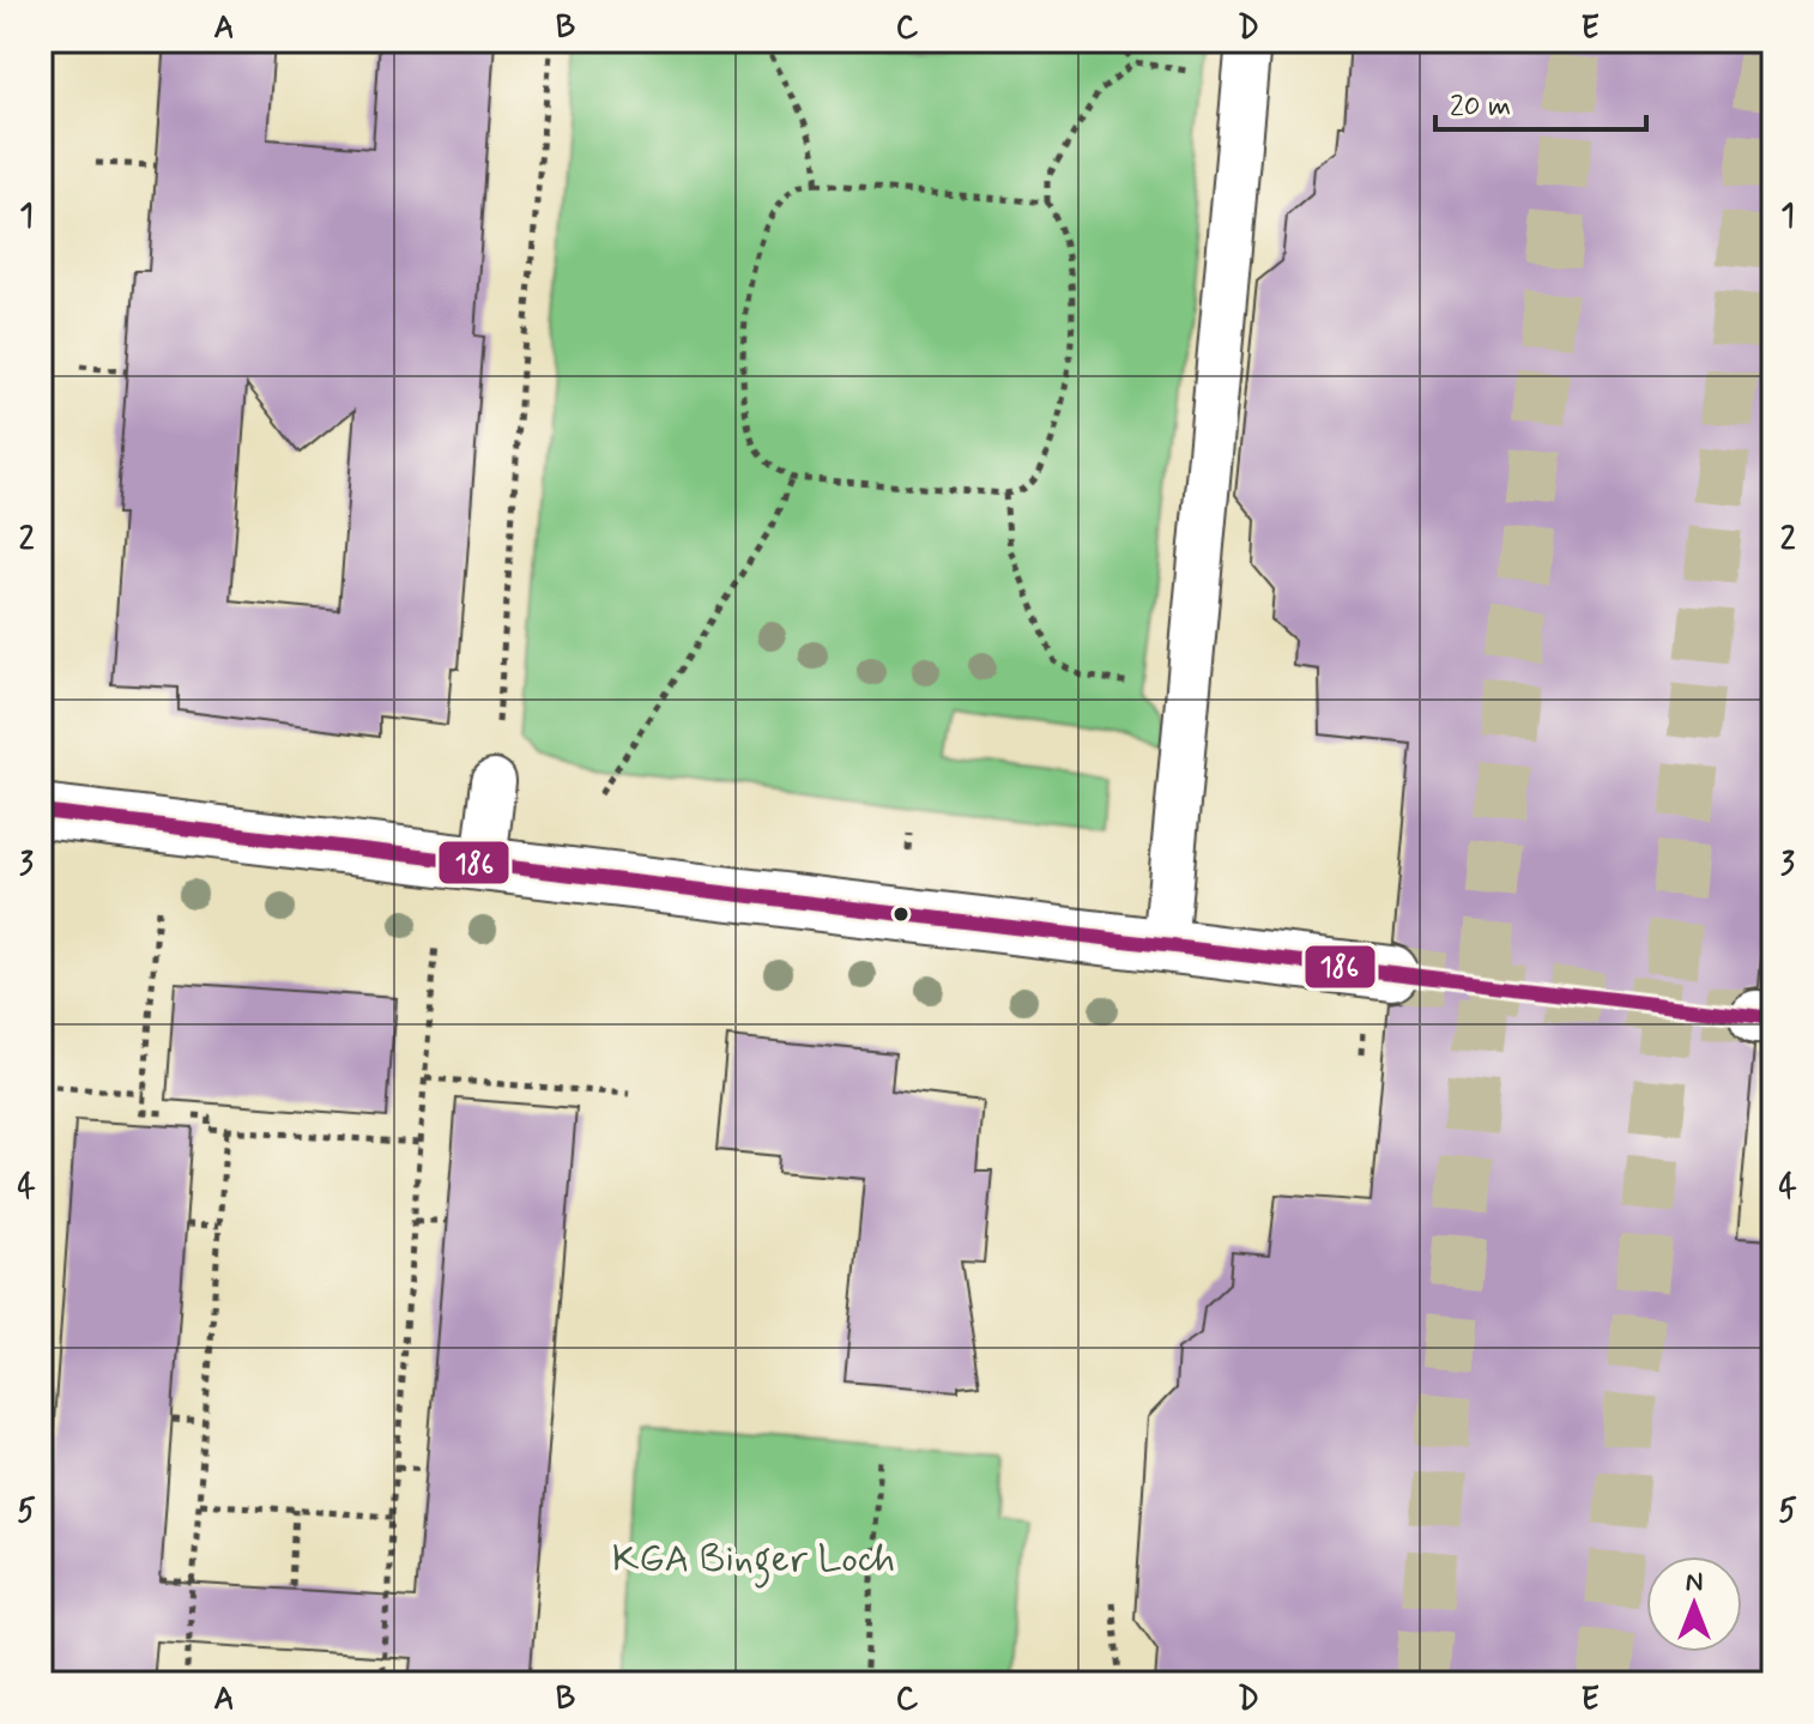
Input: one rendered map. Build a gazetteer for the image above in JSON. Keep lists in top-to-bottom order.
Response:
{
  "parks": ["KGA Binger Loch"],
  "lines": ["transit line 186"],
  "scale_bar": "20 m",
  "north": "top",
  "grid": {
    "columns": [
      "A",
      "B",
      "C",
      "D",
      "E"
    ],
    "rows": [
      "1",
      "2",
      "3",
      "4",
      "5"
    ]
  }
}
